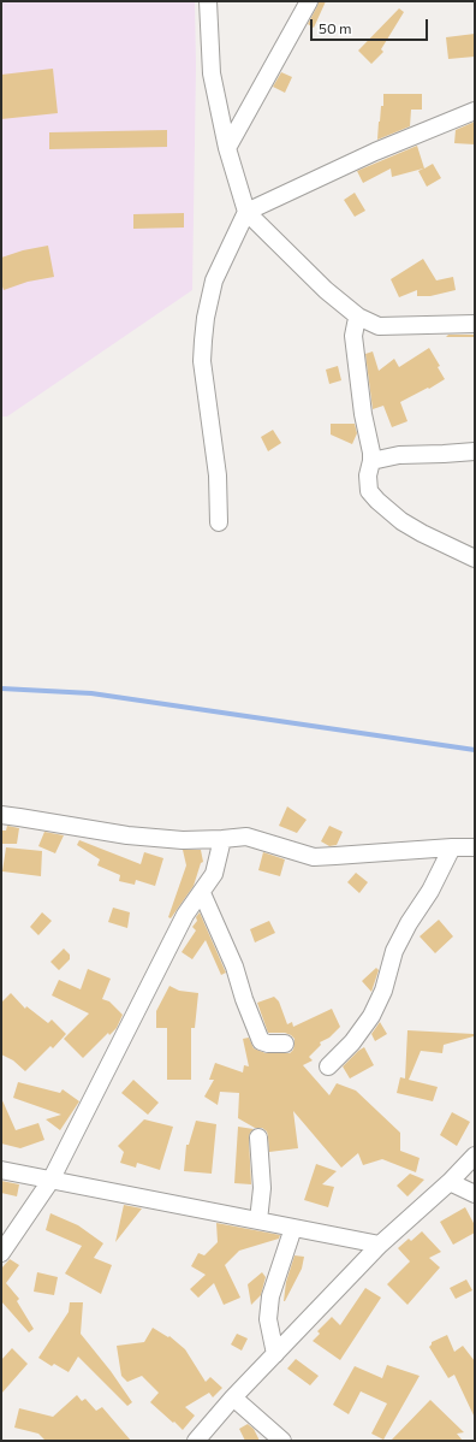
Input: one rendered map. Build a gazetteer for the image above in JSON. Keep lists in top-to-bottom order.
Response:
{
  "scale_bar": "50 m"
}
